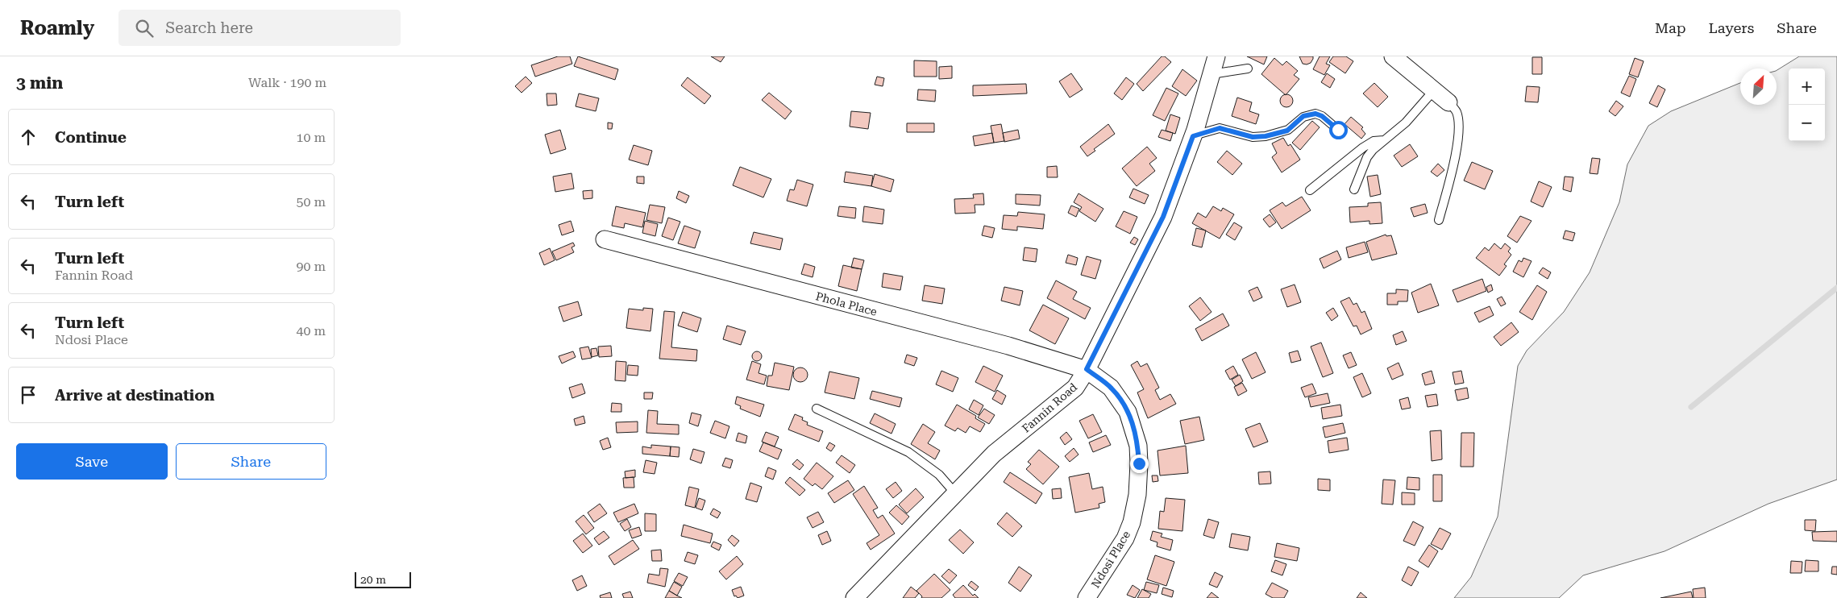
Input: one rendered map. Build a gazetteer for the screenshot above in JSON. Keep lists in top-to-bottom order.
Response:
{
  "streets": {
    "street": ["Phola Place", "Fannin Road", "Ndosi Place"]
  },
  "crossings": [
    ["Phola Place", "Fannin Road"],
    ["Phola Place", "Ndosi Place"],
    ["Fannin Road", "Ndosi Place"]
  ],
  "scale_bar": "20 m",
  "north": "top right",
  "page": {
    "header": "Roamly",
    "search": "Search here",
    "nav": ["Map", "Layers", "Share"],
    "heading": ["3 min", "Walk · 190 m"],
    "map_buttons": ["+", "−"],
    "list": [
      ["Continue", "10 m"],
      ["Turn left", "50 m"],
      ["Turn left", "Fannin Road", "90 m"],
      ["Turn left", "Ndosi Place", "40 m"],
      "Arrive at destination"
    ],
    "buttons": ["Save", "Share"],
    "scale": "20 m"
  }
}
